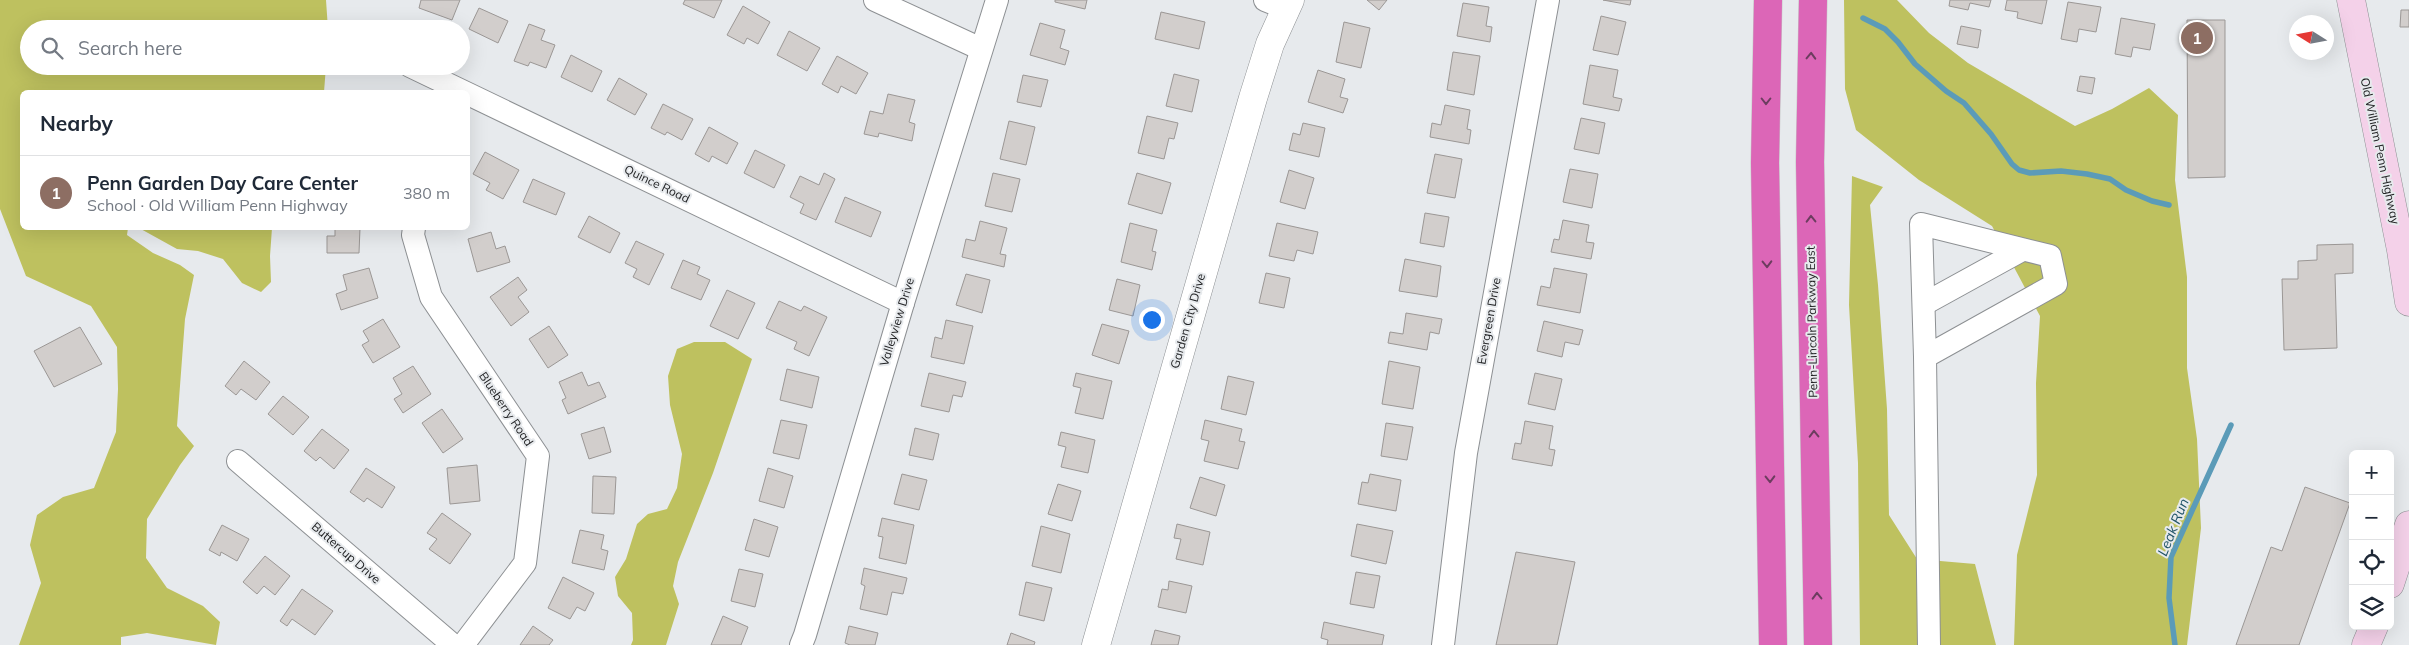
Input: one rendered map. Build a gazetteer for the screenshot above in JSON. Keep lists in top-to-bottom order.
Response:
{
  "streets": {
    "highway": ["Penn-Lincoln Parkway East"],
    "main road": ["Old William Penn Highway"],
    "street": [
      "Quince Road",
      "Garden City Drive",
      "Evergreen Drive",
      "Valleyview Drive",
      "Blueberry Road",
      "Buttercup Drive"
    ]
  },
  "crossings": [
    ["Quince Road", "Valleyview Drive"]
  ],
  "water": ["Leak Run"],
  "north": "left",
  "page": {
    "pins": "1",
    "search": "Search here",
    "heading": "Nearby",
    "list": [
      {
        "mark": "1",
        "name": "Penn Garden Day Care Center",
        "note": "School · Old William Penn Highway",
        "value": "380 m"
      }
    ],
    "map_buttons": ["+", "−"]
  }
}
